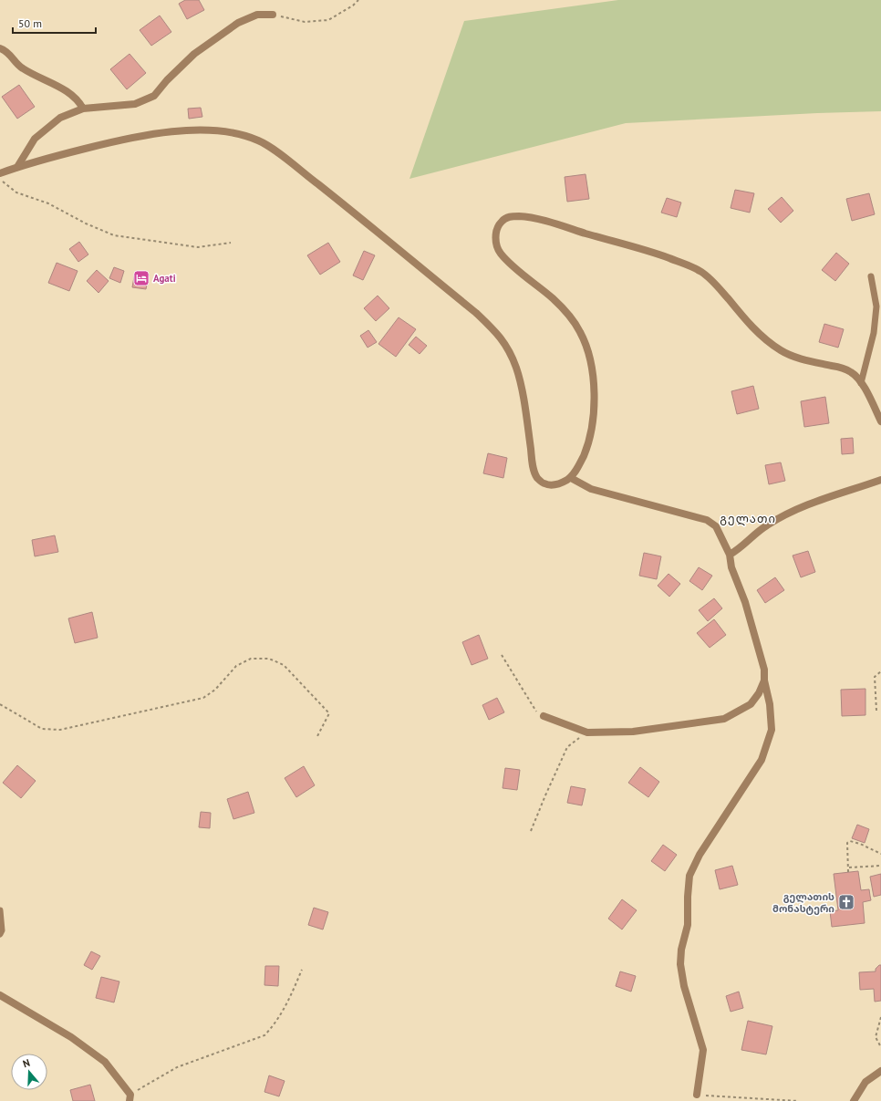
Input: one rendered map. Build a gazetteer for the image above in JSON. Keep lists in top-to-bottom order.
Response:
{
  "districts": ["გელათი"],
  "places": {
    "hotel": ["Agati"],
    "church": ["გელათის მონასტერი"]
  },
  "scale_bar": "50 m",
  "north": "top"
}
